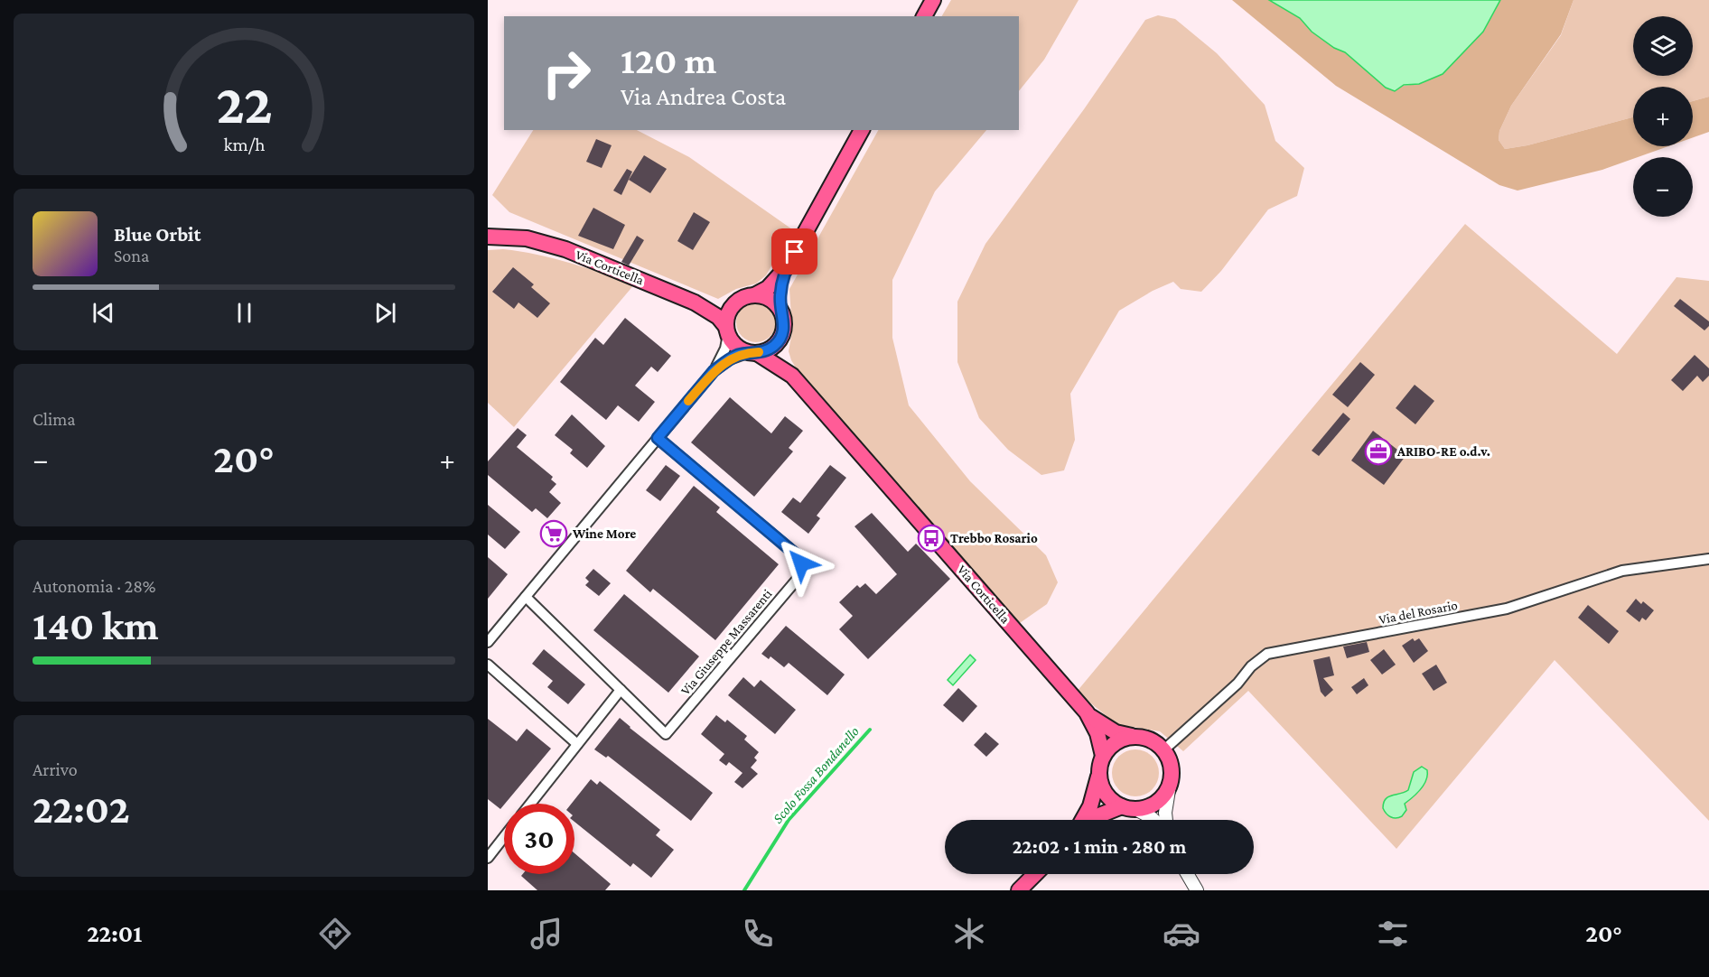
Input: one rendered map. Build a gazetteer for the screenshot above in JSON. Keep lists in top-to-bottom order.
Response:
{
  "streets": {
    "main road": ["Via Corticella"],
    "street": ["Via del Rosario", "Via Giuseppe Massarenti"]
  },
  "crossings": [
    ["Via Corticella", "Via del Rosario"]
  ],
  "water": ["Scolo Fossa Bondanello"],
  "places": {
    "office": ["ARIBO-RE o.d.v."],
    "supermarket": ["Wine More"],
    "bus stop": ["Trebbo Rosario"]
  },
  "page": {
    "map_buttons": ["+", "−"],
    "turn": ["120 m", "Via Andrea Costa"],
    "song": ["Blue Orbit", "Sona"],
    "tile": [
      "Clima",
      ["Autonomia · 28%", "140 km"],
      ["Arrivo", "22:02"]
    ],
    "heat": ["−", "20°", "+"],
    "limit": "30",
    "trip": "22:02 · 1 min · 280 m",
    "tabs": ["22:01", "20°"],
    "gauge": ["22", "km/h"]
  }
}
